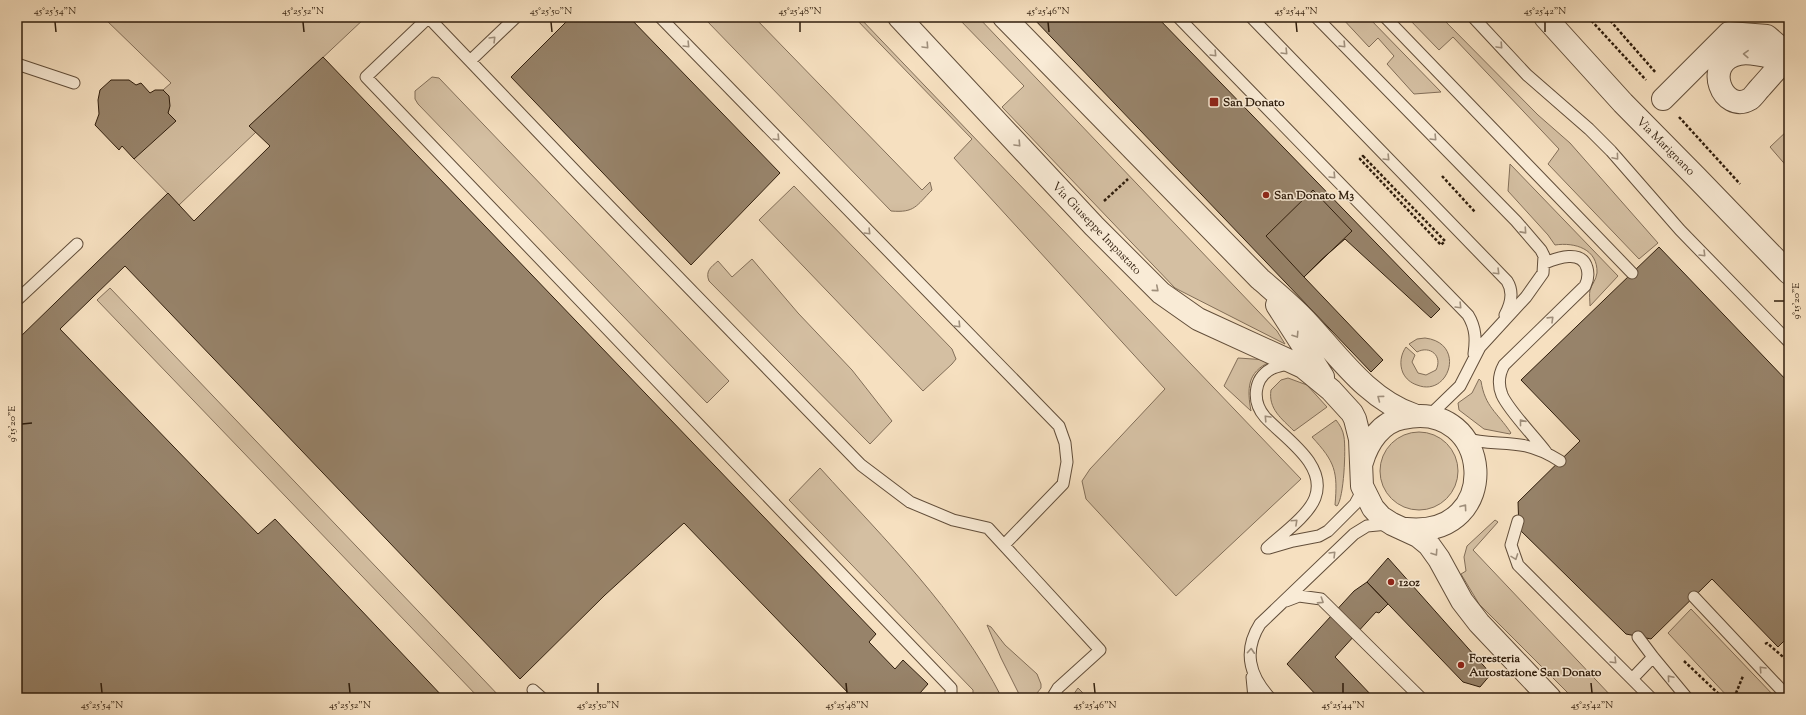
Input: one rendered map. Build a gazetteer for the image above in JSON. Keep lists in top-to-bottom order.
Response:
{
  "streets": {
    "street": ["Via Marignano", "Via Giuseppe Impastato"]
  },
  "places": {
    "transit": ["San Donato"],
    "other": ["San Donato M3", "12oz", "Foresteria Autostazione San Donato"]
  },
  "coordinates": [
    "45°25'54\"N",
    "45°25'52\"N",
    "45°25'50\"N",
    "45°25'48\"N",
    "45°25'46\"N",
    "45°25'44\"N",
    "45°25'42\"N",
    "9°15'20\"E"
  ]
}
